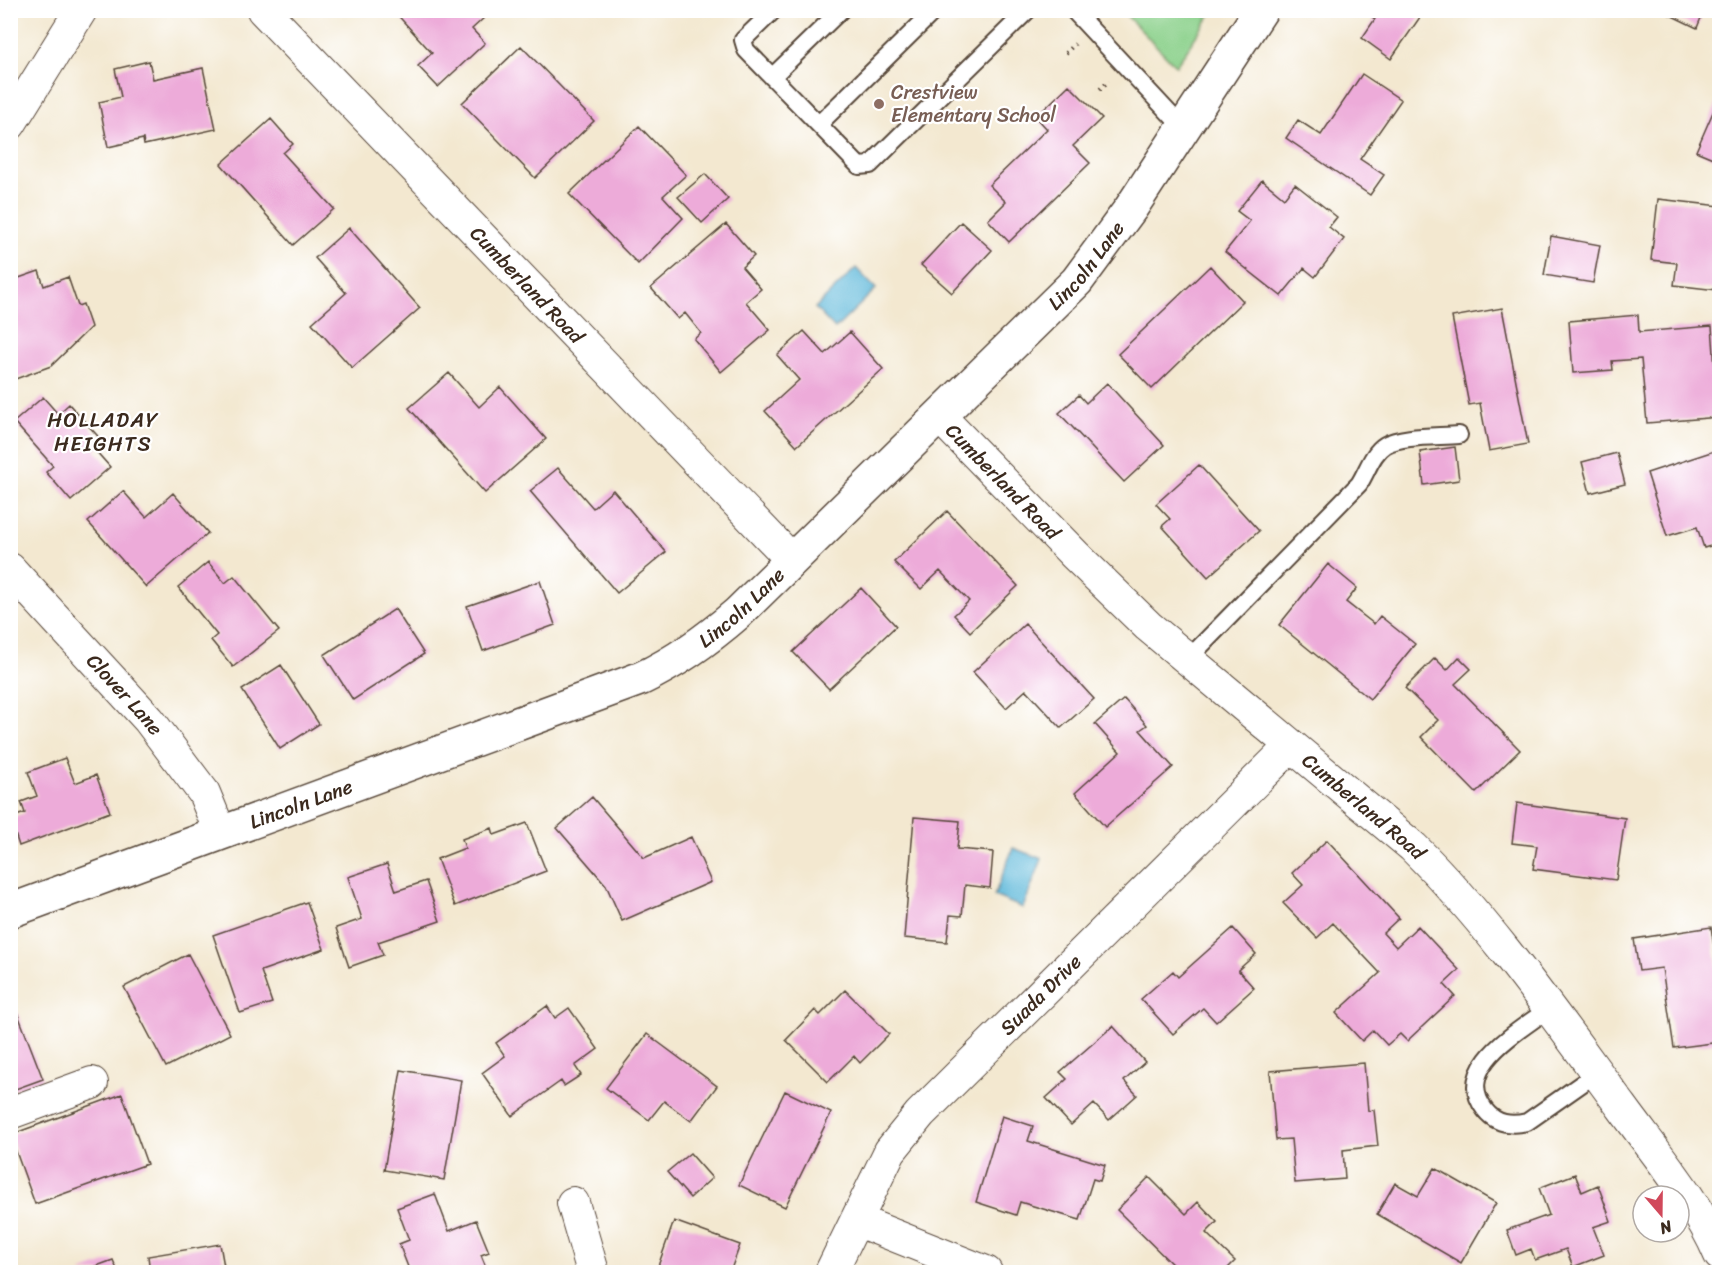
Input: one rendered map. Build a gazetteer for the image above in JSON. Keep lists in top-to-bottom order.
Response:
{
  "streets": {
    "street": [
      "Lincoln Lane",
      "Cumberland Road",
      "Clover Lane",
      "Suada Drive"
    ]
  },
  "crossings": [
    ["Lincoln Lane", "Cumberland Road"],
    ["Lincoln Lane", "Clover Lane"],
    ["Cumberland Road", "Suada Drive"]
  ],
  "districts": ["HOLLADAY HEIGHTS"],
  "places": ["Crestview Elementary School"],
  "north": "bottom"
}
